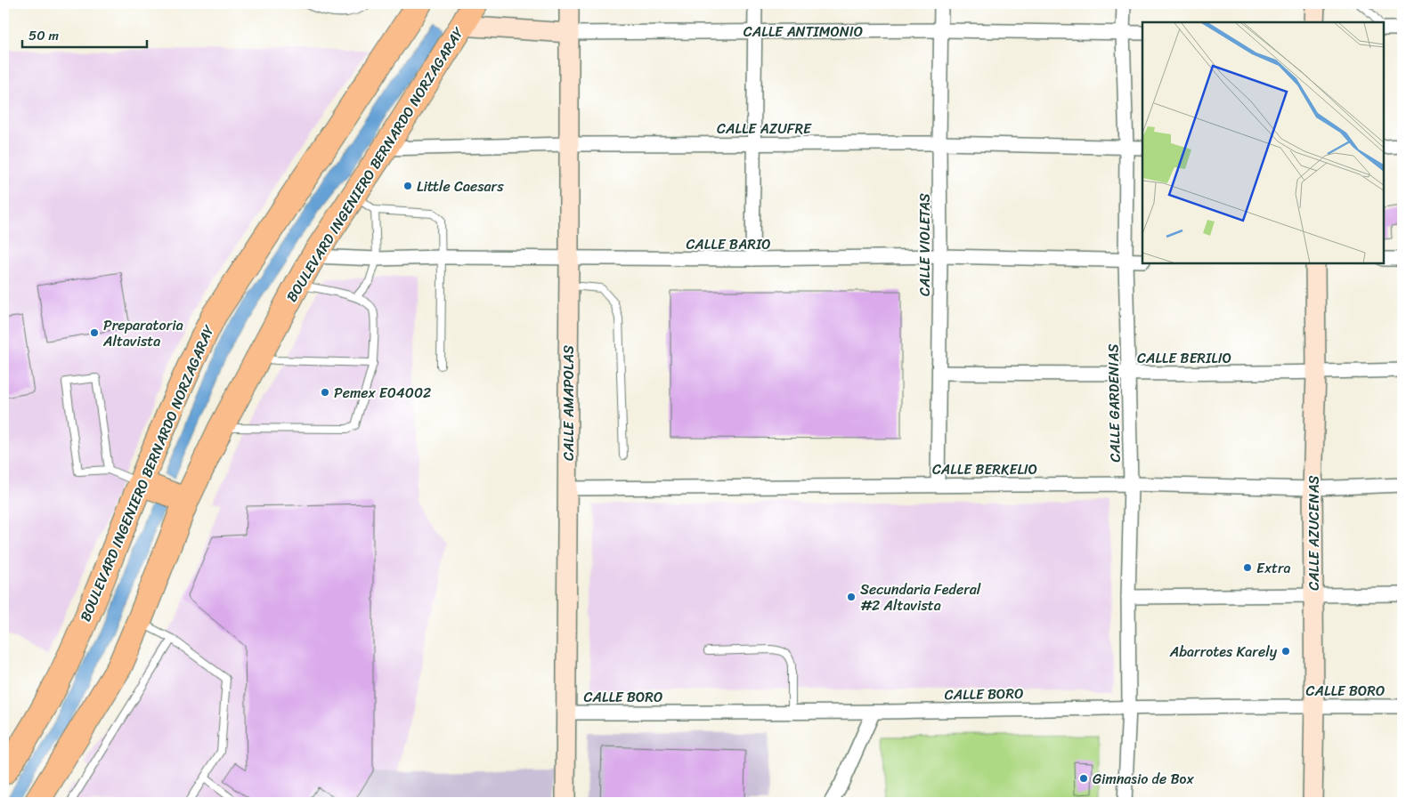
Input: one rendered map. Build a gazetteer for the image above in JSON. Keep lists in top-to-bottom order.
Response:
{
  "streets": {
    "highway": ["BOULEVARD INGENIERO BERNARDO NORZAGARAY"],
    "street": [
      "CALLE ANTIMONIO",
      "CALLE AZUFRE",
      "CALLE BARIO",
      "CALLE VIOLETAS",
      "CALLE BERILIO",
      "CALLE AMAPOLAS",
      "CALLE GARDENIAS",
      "CALLE BERKELIO",
      "CALLE AZUCENAS",
      "CALLE BORO"
    ]
  },
  "crossings": [
    ["CALLE ANTIMONIO", "BOULEVARD INGENIERO BERNARDO NORZAGARAY"],
    ["CALLE ANTIMONIO", "CALLE VIOLETAS"],
    ["CALLE ANTIMONIO", "CALLE AMAPOLAS"],
    ["CALLE ANTIMONIO", "CALLE GARDENIAS"],
    ["CALLE AZUFRE", "BOULEVARD INGENIERO BERNARDO NORZAGARAY"],
    ["CALLE AZUFRE", "CALLE VIOLETAS"],
    ["CALLE AZUFRE", "CALLE AMAPOLAS"],
    ["CALLE AZUFRE", "CALLE GARDENIAS"],
    ["BOULEVARD INGENIERO BERNARDO NORZAGARAY", "CALLE BARIO"],
    ["CALLE BARIO", "CALLE VIOLETAS"],
    ["CALLE BARIO", "CALLE AMAPOLAS"],
    ["CALLE BARIO", "CALLE GARDENIAS"],
    ["CALLE VIOLETAS", "CALLE BERILIO"],
    ["CALLE VIOLETAS", "CALLE BERKELIO"],
    ["CALLE BERILIO", "CALLE GARDENIAS"],
    ["CALLE BERILIO", "CALLE AZUCENAS"],
    ["CALLE AMAPOLAS", "CALLE BERKELIO"],
    ["CALLE AMAPOLAS", "CALLE BORO"],
    ["CALLE GARDENIAS", "CALLE BERKELIO"],
    ["CALLE GARDENIAS", "CALLE BORO"],
    ["CALLE BERKELIO", "CALLE AZUCENAS"],
    ["CALLE AZUCENAS", "CALLE BORO"]
  ],
  "places": [
    "Little Caesars",
    "Preparatoria Altavista",
    "Pemex E04002",
    "Extra",
    "Secundaria Federal #2 Altavista",
    "Abarrotes Karely",
    "Gimnasio de Box"
  ],
  "scale_bar": "50 m"
}
